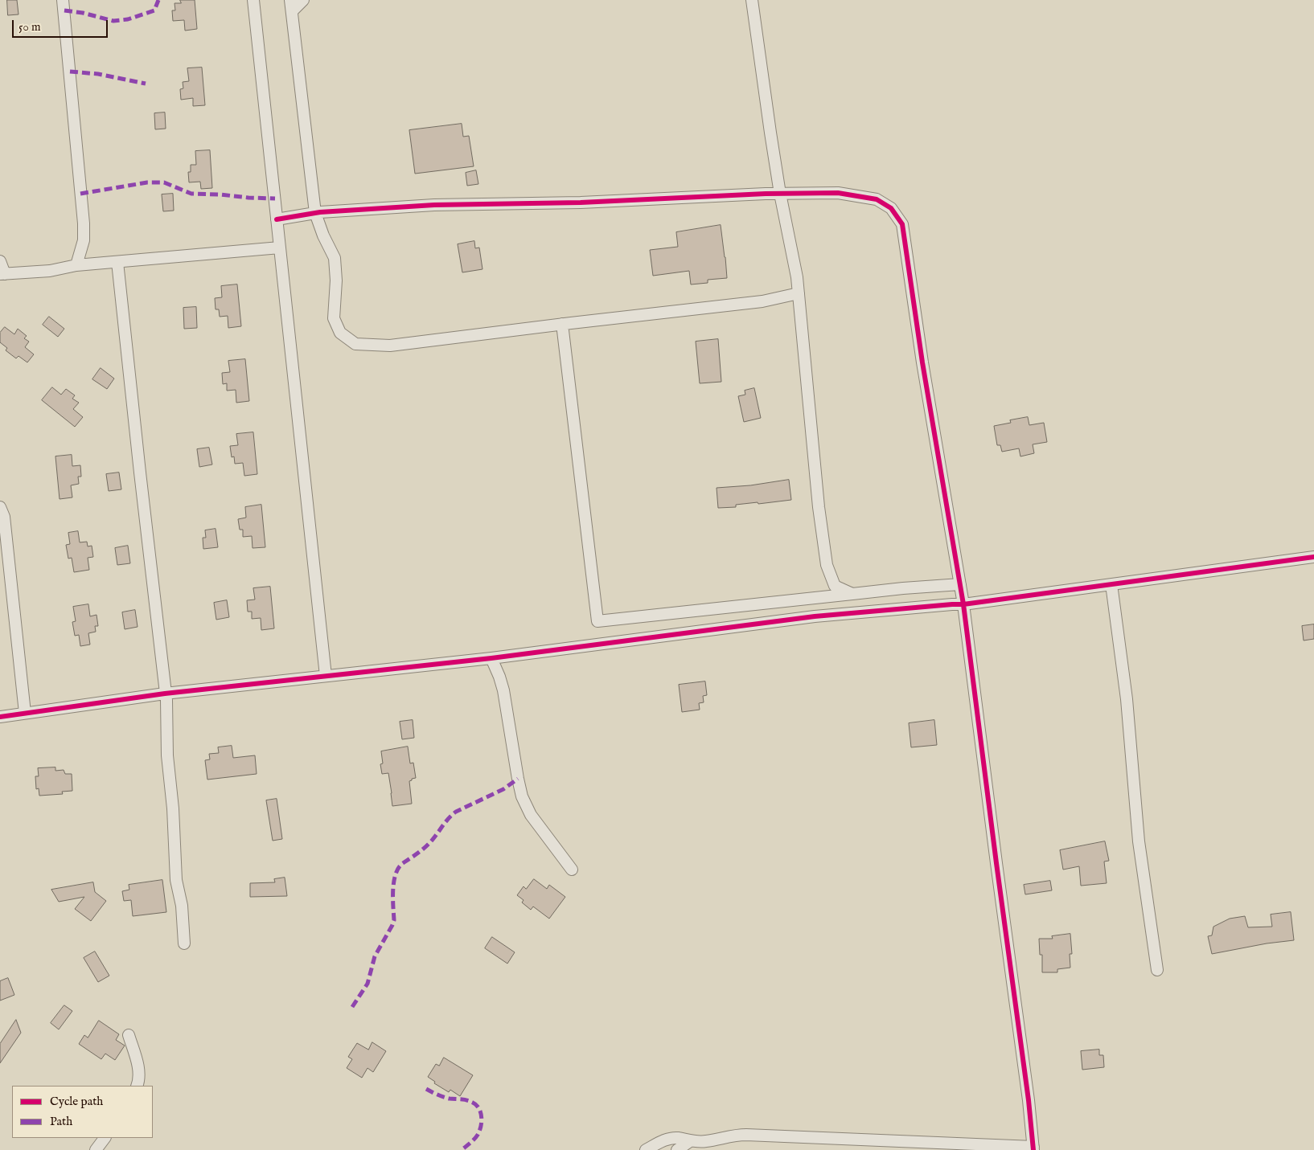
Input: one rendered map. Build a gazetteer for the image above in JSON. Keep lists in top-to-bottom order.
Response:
{
  "legend": ["Cycle path", "Path"],
  "scale_bar": "50 m"
}
